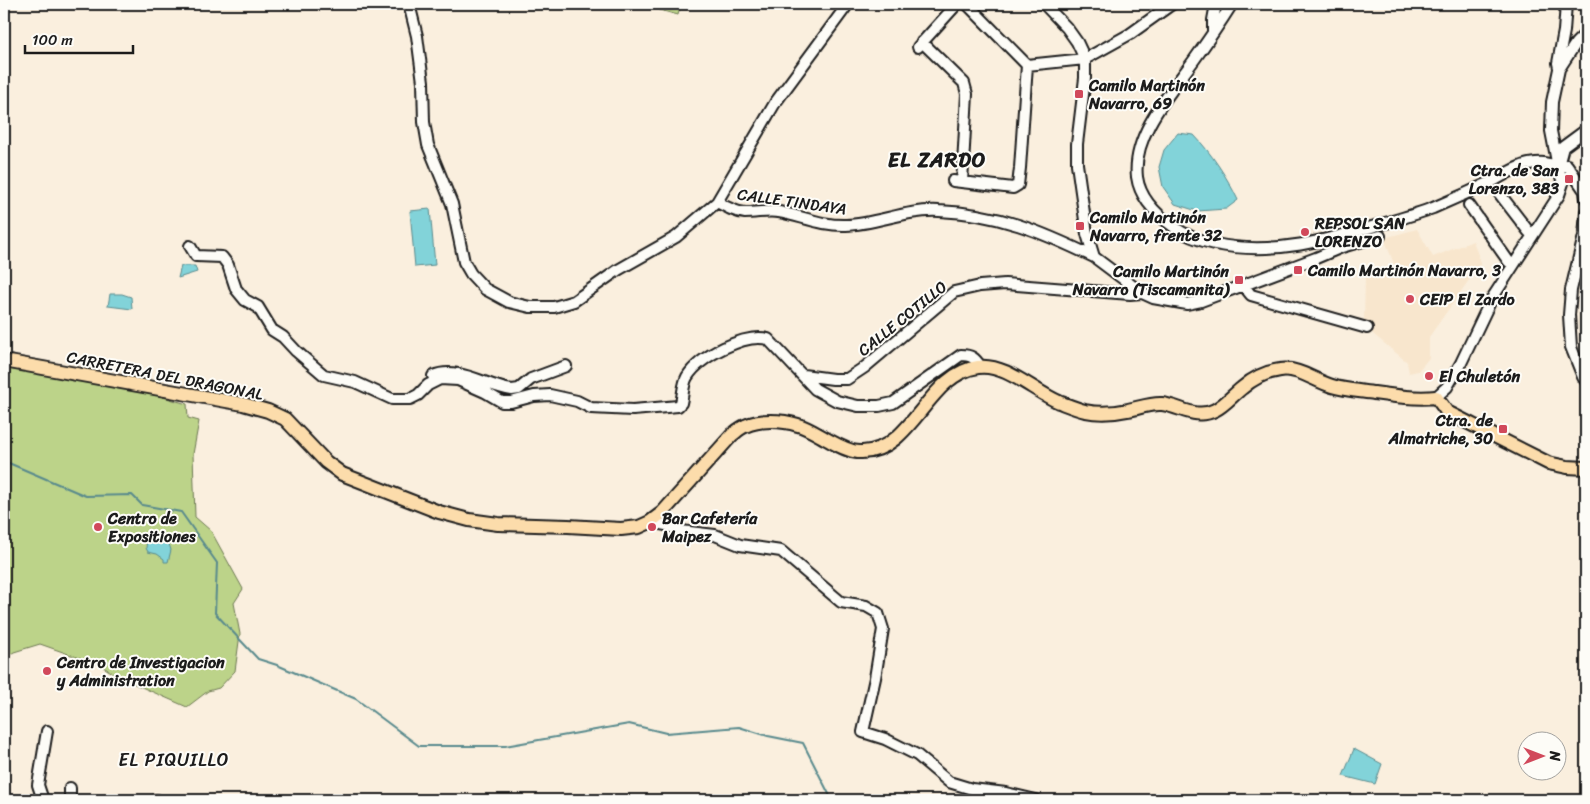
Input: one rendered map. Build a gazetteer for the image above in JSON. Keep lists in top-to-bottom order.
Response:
{
  "streets": {
    "main road": ["CARRETERA DEL DRAGONAL"],
    "street": ["CALLE TINDAYA", "CALLE COTILLO"]
  },
  "crossings": [
    ["CALLE TINDAYA", "CALLE COTILLO"]
  ],
  "districts": ["EL ZARDO", "EL PIQUILLO"],
  "places": {
    "transit": [
      "Camilo Martinón Navarro, 69",
      "Ctra. de San Lorenzo, 383",
      "Camilo Martinón Navarro, frente 32",
      "Camilo Martinón Navarro, 3",
      "Camilo Martinón Navarro (Tiscamanita)",
      "Ctra. de Almatriche, 30"
    ],
    "other": [
      "REPSOL SAN LORENZO",
      "CEIP El Zardo",
      "El Chuletón",
      "Centro de Expositiones",
      "Bar Cafetería Maipez",
      "Centro de Investigacion y Administration"
    ]
  },
  "scale_bar": "100 m",
  "north": "right"
}
